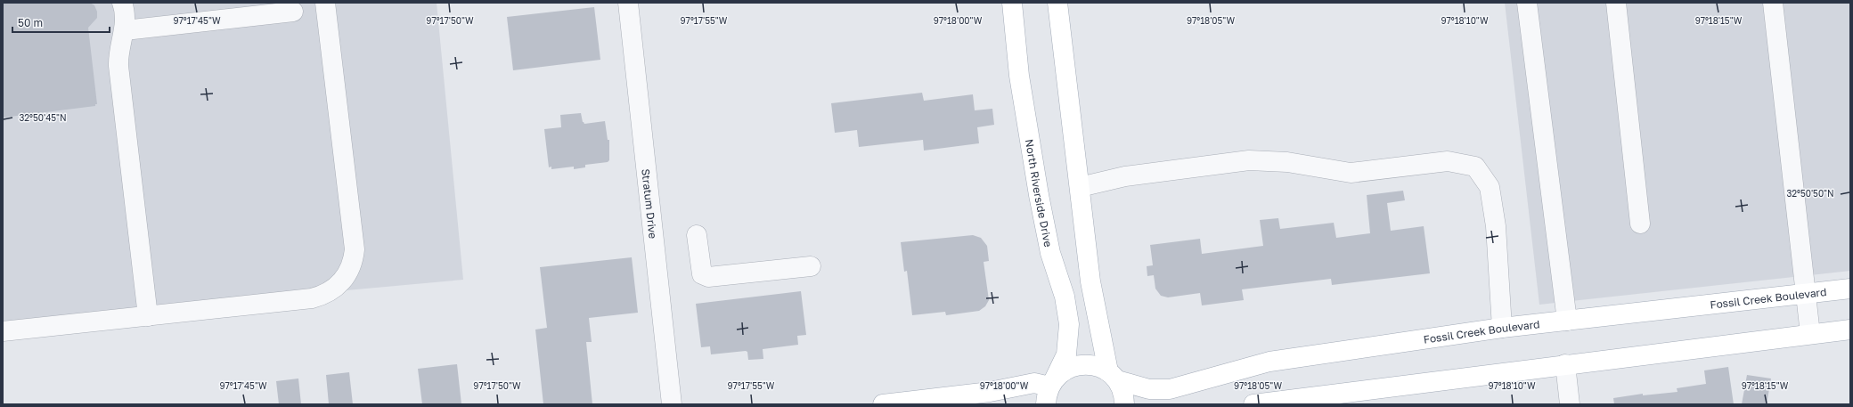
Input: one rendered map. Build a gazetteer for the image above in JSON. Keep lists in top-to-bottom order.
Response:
{
  "streets": {
    "main road": ["North Riverside Drive", "Fossil Creek Boulevard"],
    "street": ["Stratum Drive"]
  },
  "crossings": [
    ["North Riverside Drive", "Fossil Creek Boulevard"]
  ],
  "scale_bar": "50 m",
  "coordinates": [
    "97°17'45\"W",
    "97°17'50\"W",
    "97°17'55\"W",
    "97°18'00\"W",
    "97°18'05\"W",
    "97°18'10\"W",
    "97°18'15\"W",
    "32°50'45\"N",
    "32°50'50\"N"
  ]
}
